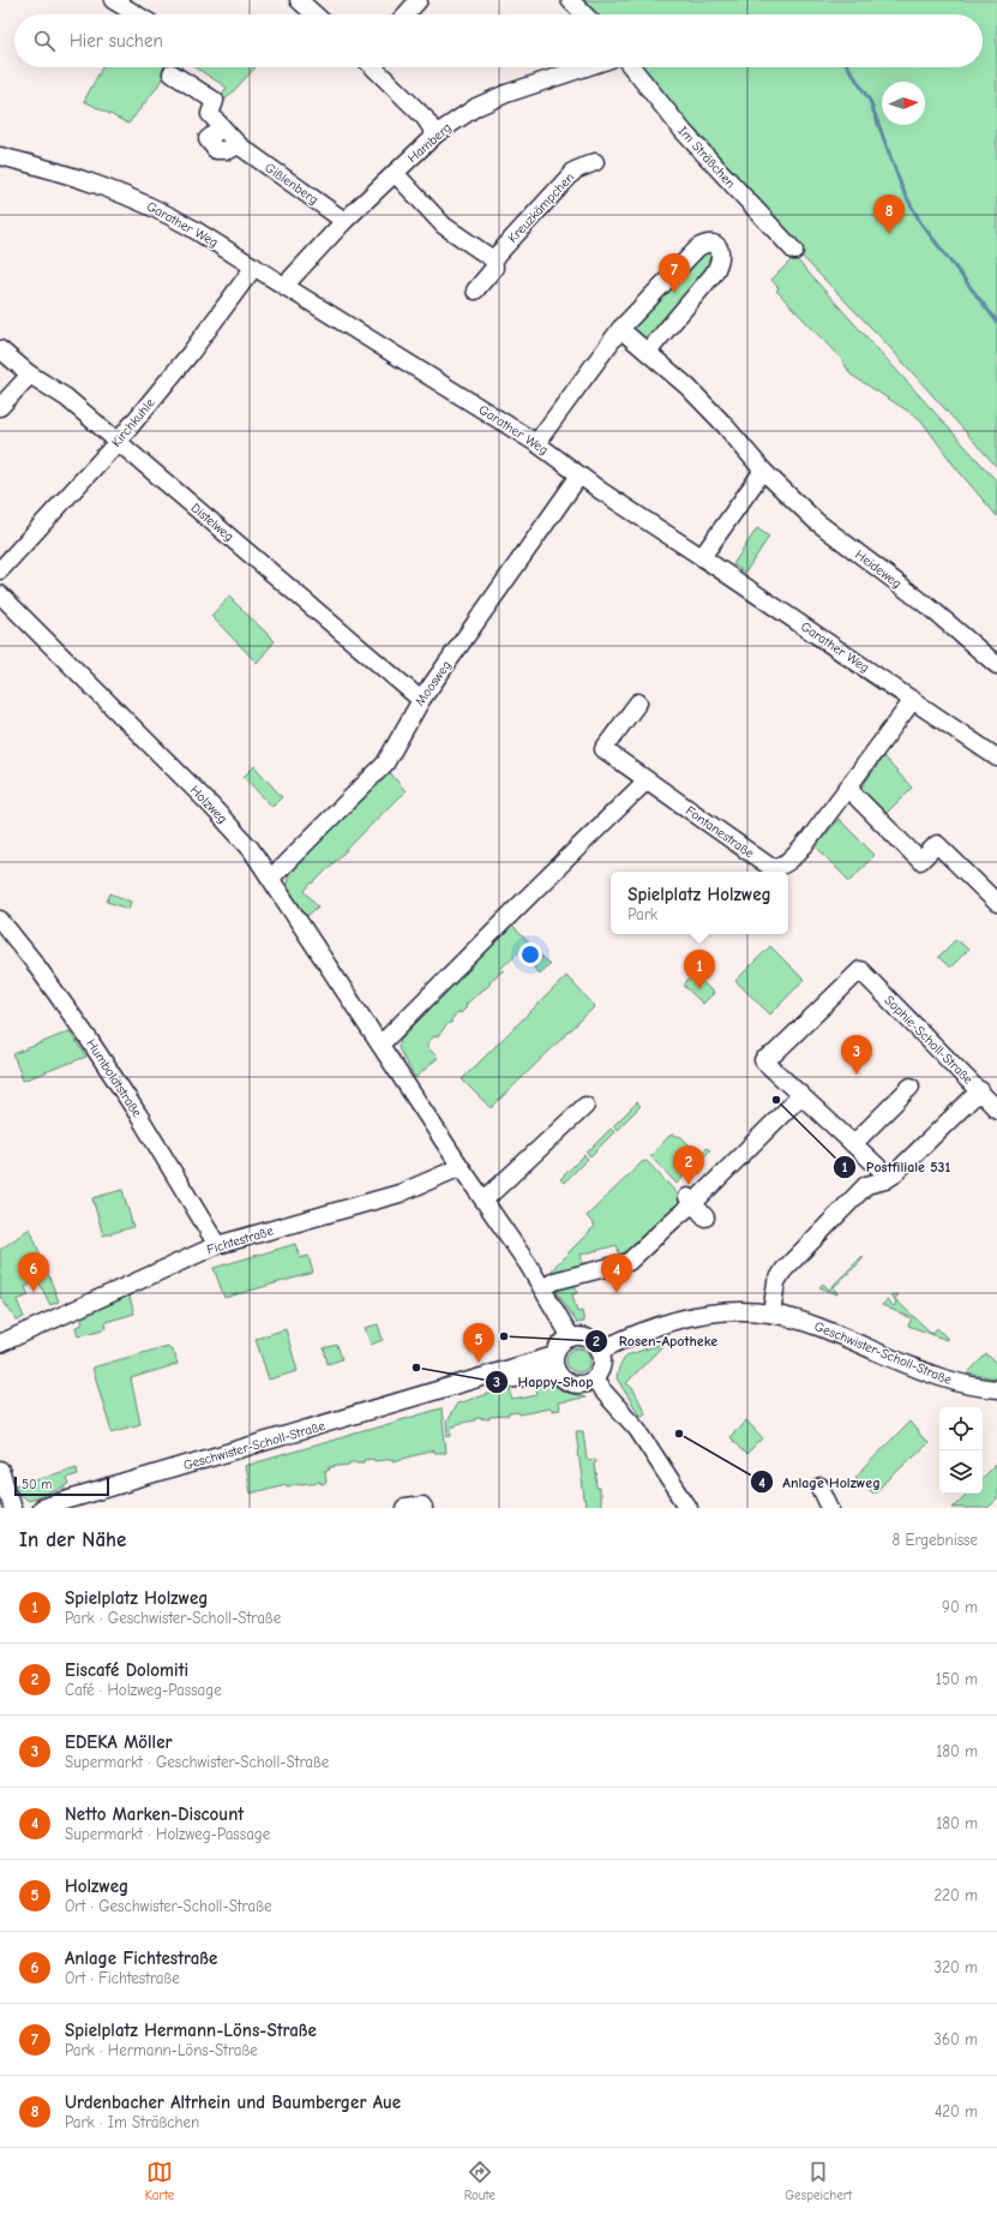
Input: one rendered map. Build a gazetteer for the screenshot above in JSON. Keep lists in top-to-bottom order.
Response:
{
  "streets": {
    "street": [
      "Hamberg",
      "Im Sträßchen",
      "Gißlenberg",
      "Kreuzkämpchen",
      "Garather Weg",
      "Kirchkuhle",
      "Distelweg",
      "Heideweg",
      "Moosweg",
      "Holzweg",
      "Fontanestraße",
      "Sophie-Scholl-Straße",
      "Humboldtstraße",
      "Fichtestraße",
      "Geschwister-Scholl-Straße"
    ]
  },
  "crossings": [
    ["Hamberg", "Gißlenberg"],
    ["Hamberg", "Garather Weg"],
    ["Garather Weg", "Kirchkuhle"],
    ["Garather Weg", "Moosweg"],
    ["Garather Weg", "Fontanestraße"],
    ["Kirchkuhle", "Distelweg"],
    ["Distelweg", "Moosweg"],
    ["Moosweg", "Holzweg"],
    ["Holzweg", "Fichtestraße"],
    ["Holzweg", "Geschwister-Scholl-Straße"],
    ["Humboldtstraße", "Fichtestraße"]
  ],
  "places": [
    "Postfiliale 531",
    "Rosen-Apotheke",
    "Happy-Shop",
    "Anlage Holzweg"
  ],
  "scale_bar": "50 m",
  "north": "right",
  "page": {
    "search": "Hier suchen",
    "pins": [
      "8",
      "7",
      "1",
      "3",
      "2",
      "6",
      "4",
      "5"
    ],
    "popup": ["Spielplatz Holzweg", "Park"],
    "scale": "50 m",
    "heading": ["In der Nähe", "8 Ergebnisse"],
    "list": [
      {
        "mark": "1",
        "name": "Spielplatz Holzweg",
        "note": "Park · Geschwister-Scholl-Straße",
        "value": "90 m"
      },
      {
        "mark": "2",
        "name": "Eiscafé Dolomiti",
        "note": "Café · Holzweg-Passage",
        "value": "150 m"
      },
      {
        "mark": "3",
        "name": "EDEKA Möller",
        "note": "Supermarkt · Geschwister-Scholl-Straße",
        "value": "180 m"
      },
      {
        "mark": "4",
        "name": "Netto Marken-Discount",
        "note": "Supermarkt · Holzweg-Passage",
        "value": "180 m"
      },
      {
        "mark": "5",
        "name": "Holzweg",
        "note": "Ort · Geschwister-Scholl-Straße",
        "value": "220 m"
      },
      {
        "mark": "6",
        "name": "Anlage Fichtestraße",
        "note": "Ort · Fichtestraße",
        "value": "320 m"
      },
      {
        "mark": "7",
        "name": "Spielplatz Hermann-Löns-Straße",
        "note": "Park · Hermann-Löns-Straße",
        "value": "360 m"
      },
      {
        "mark": "8",
        "name": "Urdenbacher Altrhein und Baumberger Aue",
        "note": "Park · Im Sträßchen",
        "value": "420 m"
      }
    ],
    "nav": ["Karte", "Route", "Gespeichert"]
  }
}
